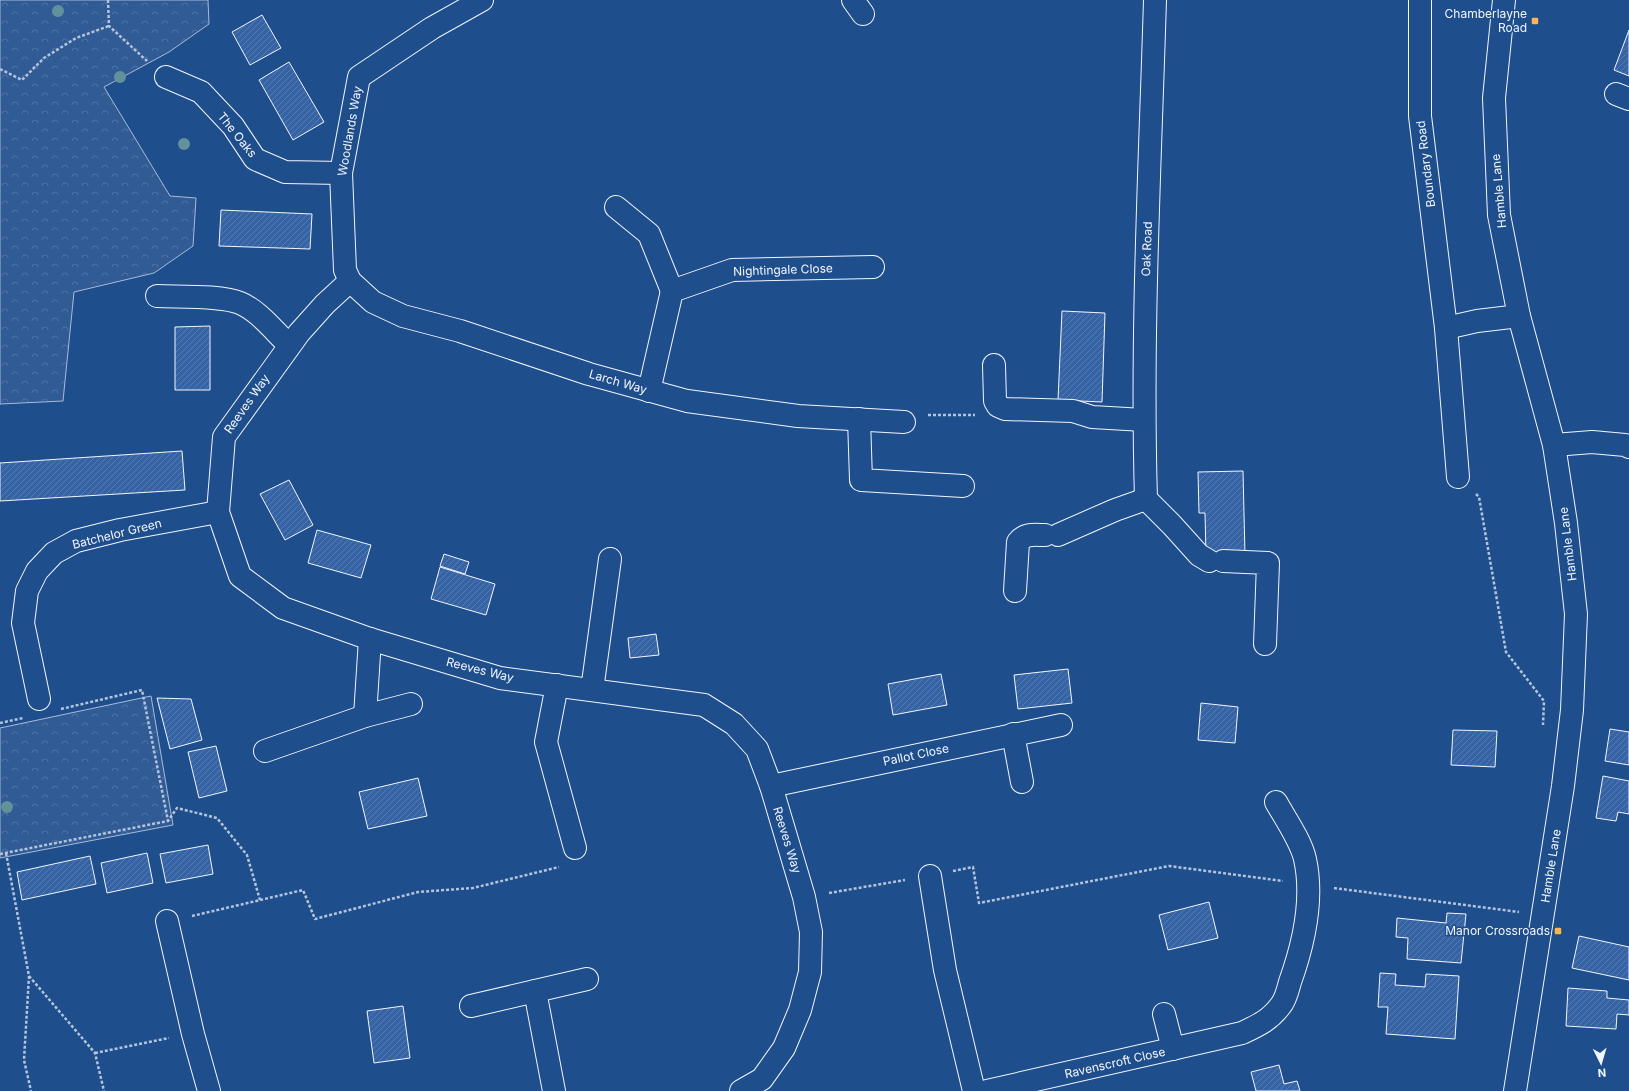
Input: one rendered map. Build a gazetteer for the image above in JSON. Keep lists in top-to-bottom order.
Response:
{
  "streets": {
    "street": [
      "Woodlands Way",
      "The Oaks",
      "Boundary Road",
      "Hamble Lane",
      "Oak Road",
      "Nightingale Close",
      "Larch Way",
      "Reeves Way",
      "Batchelor Green",
      "Pallot Close",
      "Ravenscroft Close"
    ]
  },
  "crossings": [
    ["Woodlands Way", "The Oaks"],
    ["Woodlands Way", "Larch Way"],
    ["Woodlands Way", "Reeves Way"],
    ["Larch Way", "Reeves Way"],
    ["Reeves Way", "Batchelor Green"],
    ["Reeves Way", "Pallot Close"]
  ],
  "places": {
    "transit": ["Chamberlayne Road", "Manor Crossroads"]
  },
  "north": "bottom"
}
